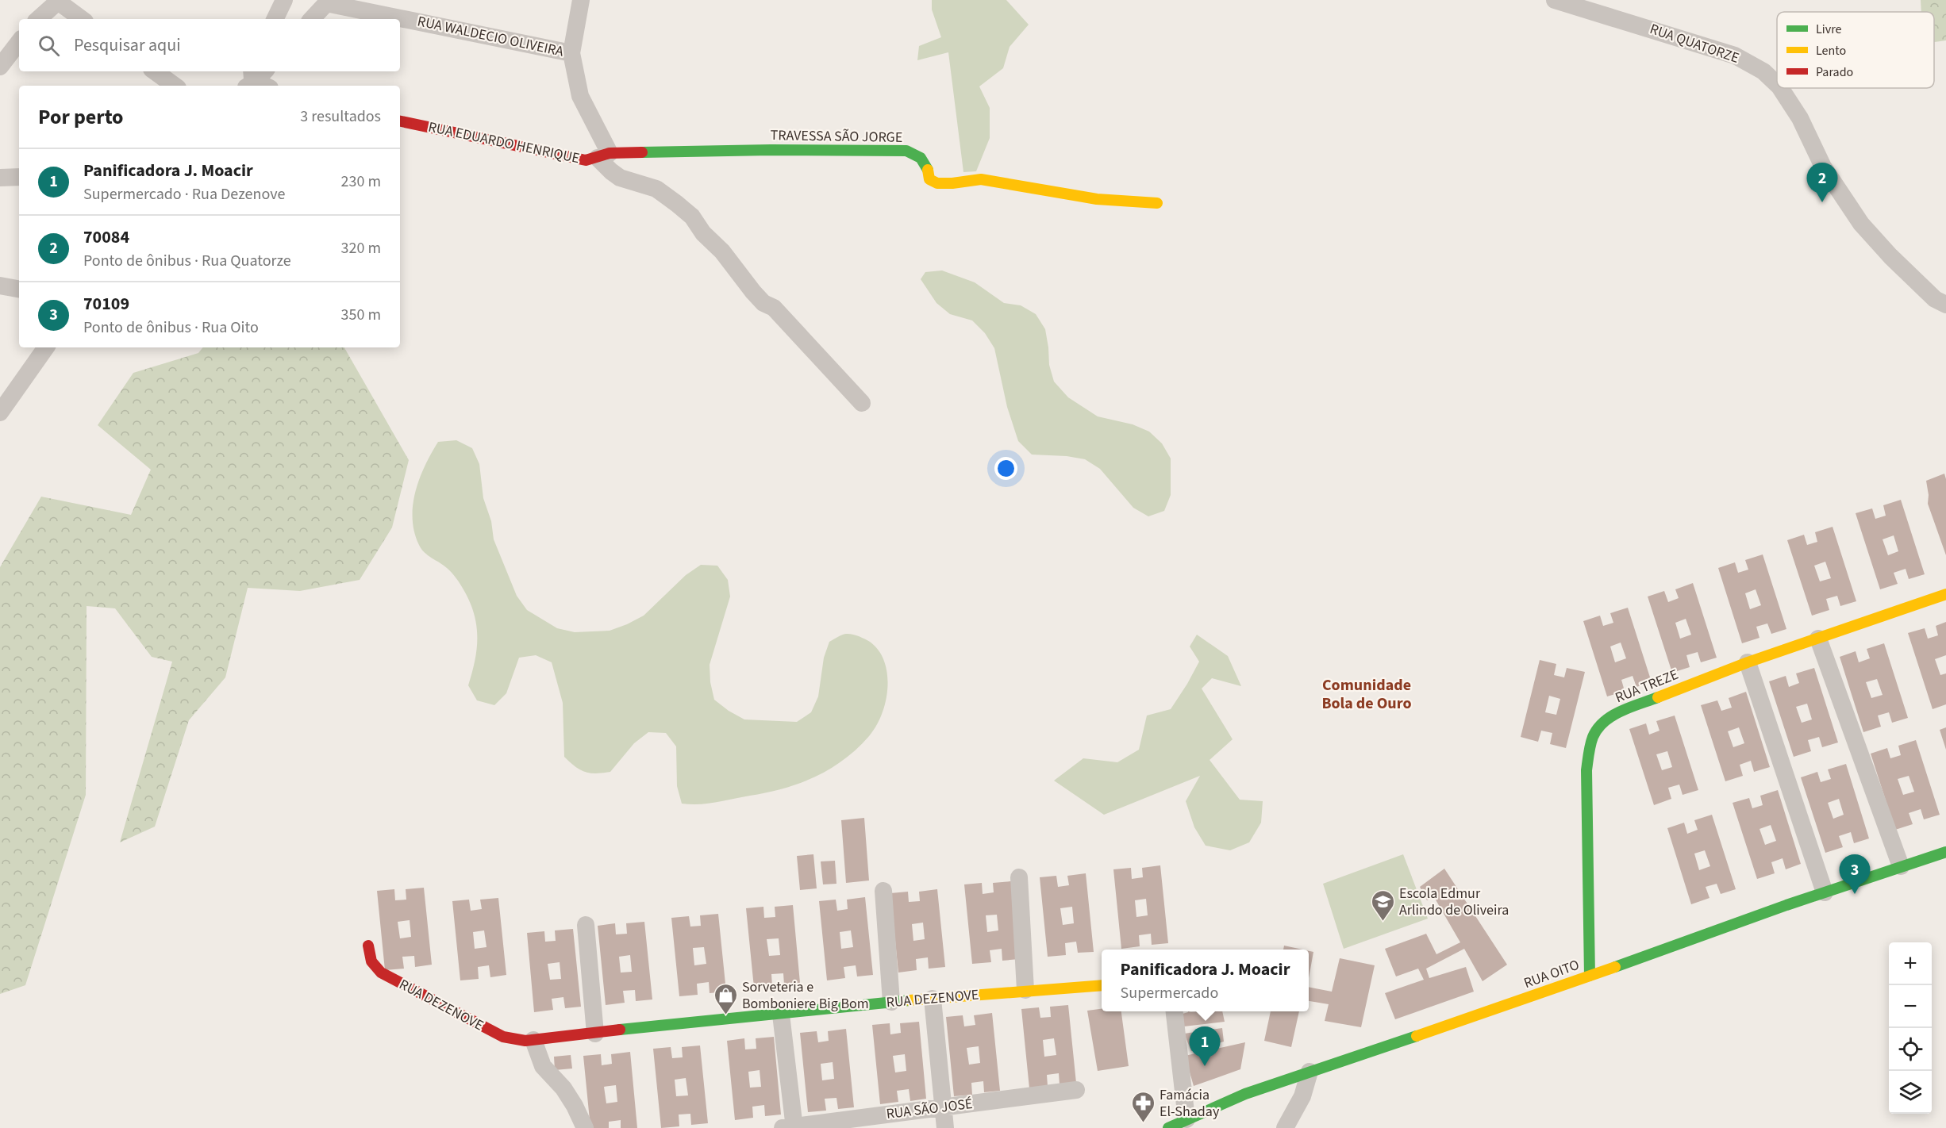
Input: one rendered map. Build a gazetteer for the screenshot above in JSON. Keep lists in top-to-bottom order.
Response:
{
  "streets": {
    "street": [
      "RUA WALDECIO OLIVEIRA",
      "RUA QUATORZE",
      "TRAVESSA SÃO JORGE",
      "RUA EDUARDO HENRIQUE",
      "RUA TREZE",
      "RUA OITO",
      "RUA DEZENOVE",
      "RUA SÃO JOSÉ"
    ]
  },
  "crossings": [
    ["TRAVESSA SÃO JORGE", "RUA EDUARDO HENRIQUE"],
    ["RUA TREZE", "RUA OITO"]
  ],
  "districts": ["Comunidade Bola de Ouro"],
  "places": {
    "school or university": ["Escola Edmur Arlindo de Oliveira"],
    "shop": ["Sorveteria e Bomboniere Big Bom"],
    "pharmacy": ["Famácia El-Shaday"]
  },
  "legend": ["Livre", "Lento", "Parado"],
  "page": {
    "search": "Pesquisar aqui",
    "heading": ["Por perto", "3 resultados"],
    "list": [
      {
        "mark": "1",
        "name": "Panificadora J. Moacir",
        "note": "Supermercado · Rua Dezenove",
        "value": "230 m"
      },
      {
        "mark": "2",
        "name": "70084",
        "note": "Ponto de ônibus · Rua Quatorze",
        "value": "320 m"
      },
      {
        "mark": "3",
        "name": "70109",
        "note": "Ponto de ônibus · Rua Oito",
        "value": "350 m"
      }
    ],
    "pins": ["2", "3", "1"],
    "map_buttons": ["+", "−"],
    "popup": ["Panificadora J. Moacir", "Supermercado"]
  }
}
